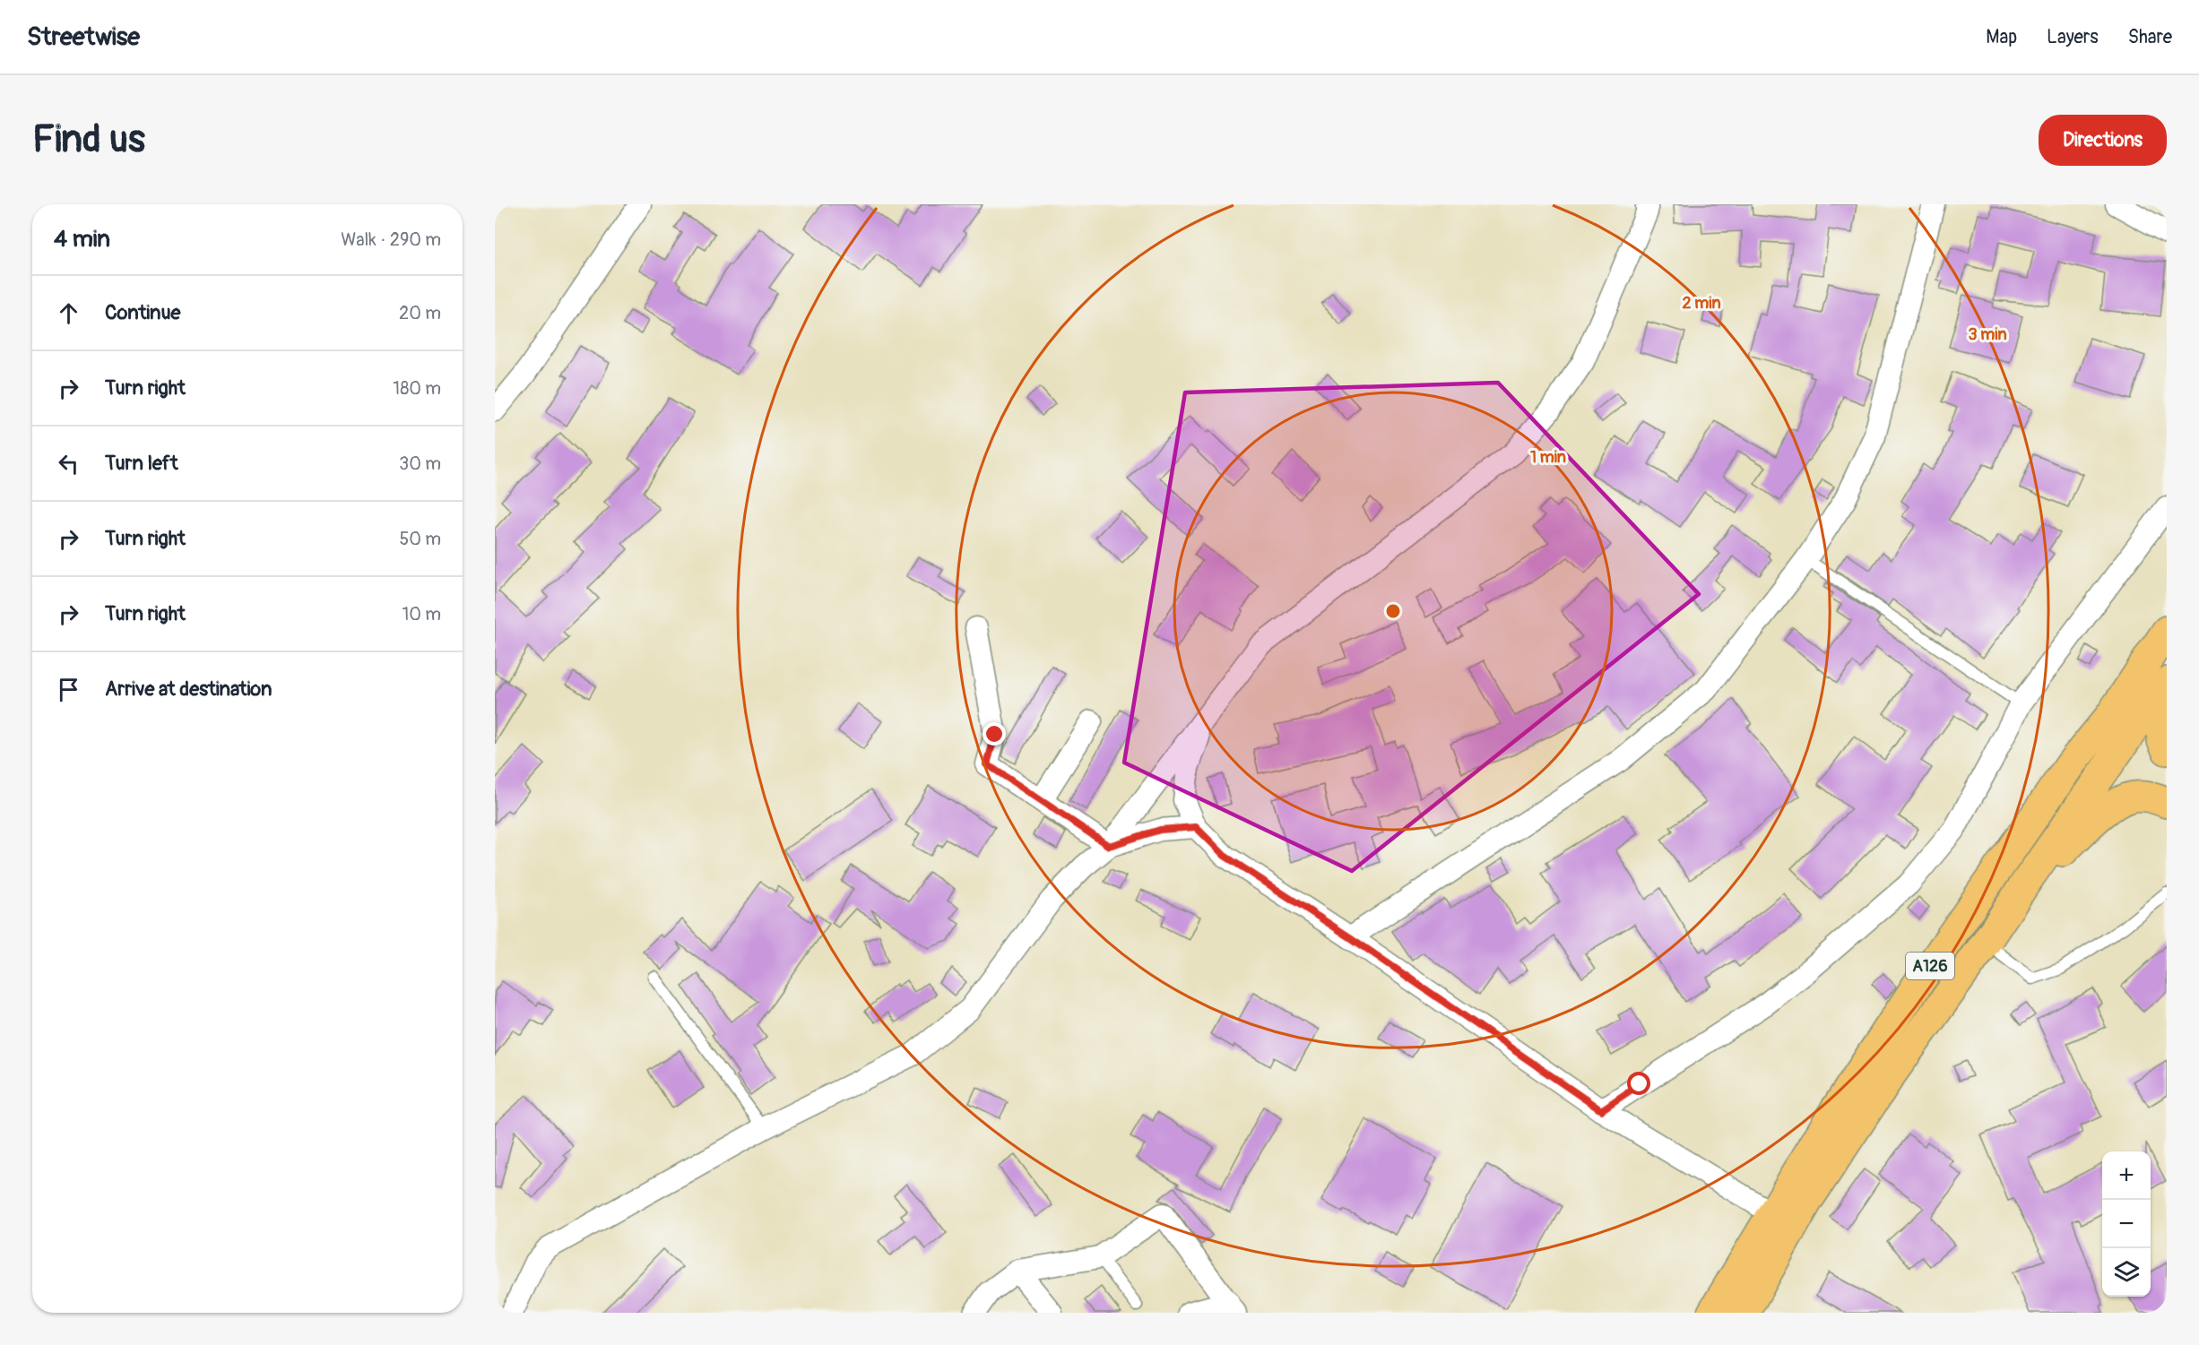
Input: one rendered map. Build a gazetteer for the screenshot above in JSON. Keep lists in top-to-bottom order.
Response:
{
  "streets": {
    "highway": ["A126"]
  },
  "page": {
    "header": "Streetwise",
    "nav": ["Map", "Layers", "Share"],
    "buttons": "Directions",
    "title": "Find us",
    "heading": ["4 min", "Walk · 290 m"],
    "list": [
      ["Continue", "20 m"],
      ["Turn right", "180 m"],
      ["Turn left", "30 m"],
      ["Turn right", "50 m"],
      ["Turn right", "10 m"],
      "Arrive at destination"
    ],
    "map_buttons": ["+", "−"]
  },
  "rings": ["2 min", "3 min", "1 min"]
}
